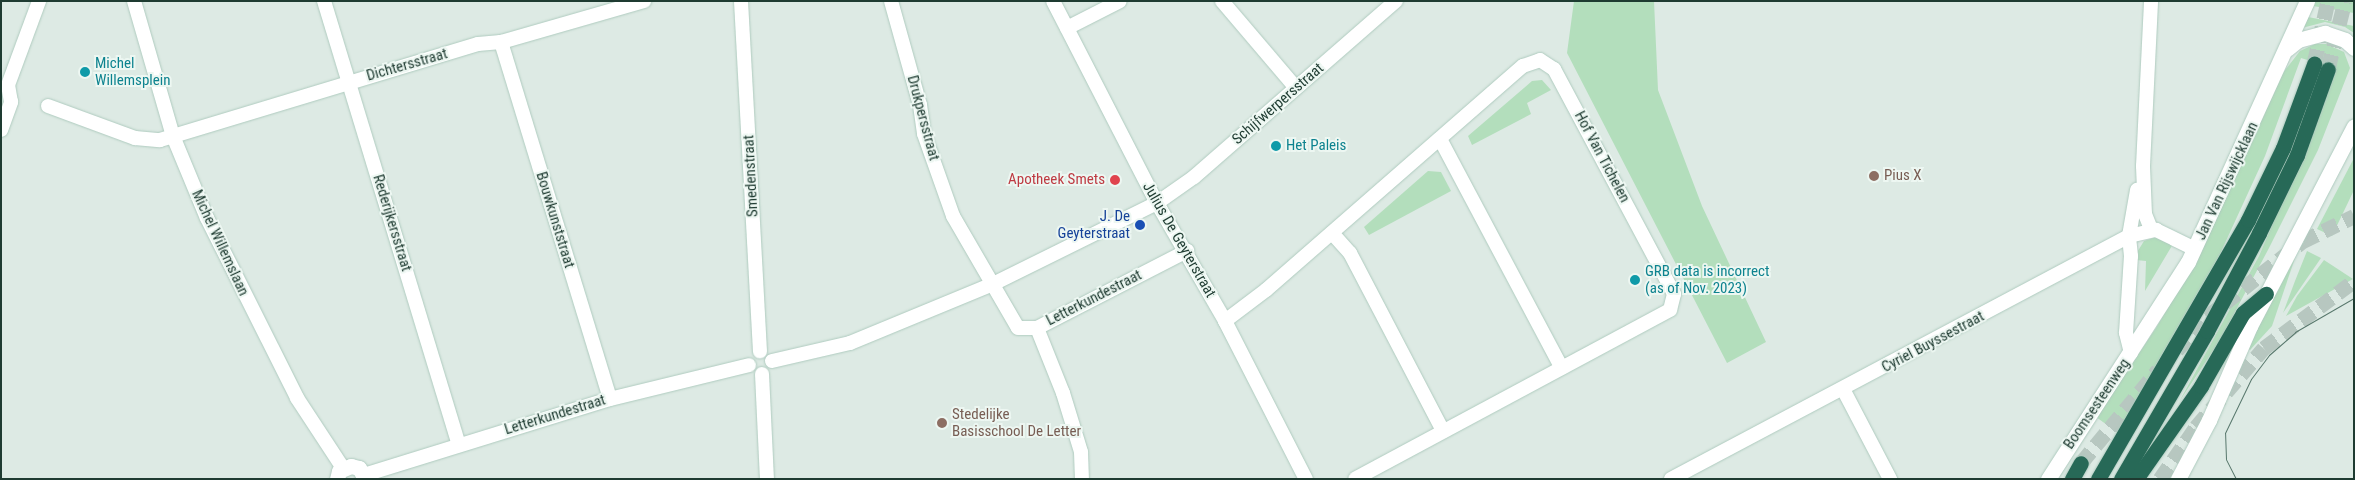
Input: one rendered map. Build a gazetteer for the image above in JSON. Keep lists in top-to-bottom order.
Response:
{
  "streets": {
    "main road": ["Jan Van Rijswijcklaan", "Letterkundestraat", "Boomsesteenweg"],
    "street": [
      "Dichtersstraat",
      "Schijfwerpersstraat",
      "Drukpersstraat",
      "Hof Van Tichelen",
      "Smedenstraat",
      "Bouwkunststraat",
      "Rederijkersstraat",
      "Julius De Geyterstraat",
      "Michel Willemslaan",
      "Cyriel Buyssestraat"
    ]
  },
  "crossings": [
    ["Dichtersstraat", "Bouwkunststraat"],
    ["Dichtersstraat", "Rederijkersstraat"],
    ["Dichtersstraat", "Michel Willemslaan"],
    ["Schijfwerpersstraat", "Julius De Geyterstraat"],
    ["Drukpersstraat", "Letterkundestraat"],
    ["Hof Van Tichelen", "Julius De Geyterstraat"],
    ["Smedenstraat", "Letterkundestraat"],
    ["Jan Van Rijswijcklaan", "Boomsesteenweg"],
    ["Bouwkunststraat", "Letterkundestraat"],
    ["Rederijkersstraat", "Letterkundestraat"],
    ["Julius De Geyterstraat", "Letterkundestraat"],
    ["Michel Willemslaan", "Letterkundestraat"],
    ["Cyriel Buyssestraat", "Boomsesteenweg"]
  ],
  "places": [
    "Michel Willemsplein",
    "Het Paleis",
    "Pius X",
    "Apotheek Smets",
    "J. De Geyterstraat",
    "GRB data is incorrect (as of Nov. 2023)",
    "Stedelijke Basisschool De Letter"
  ]
}
